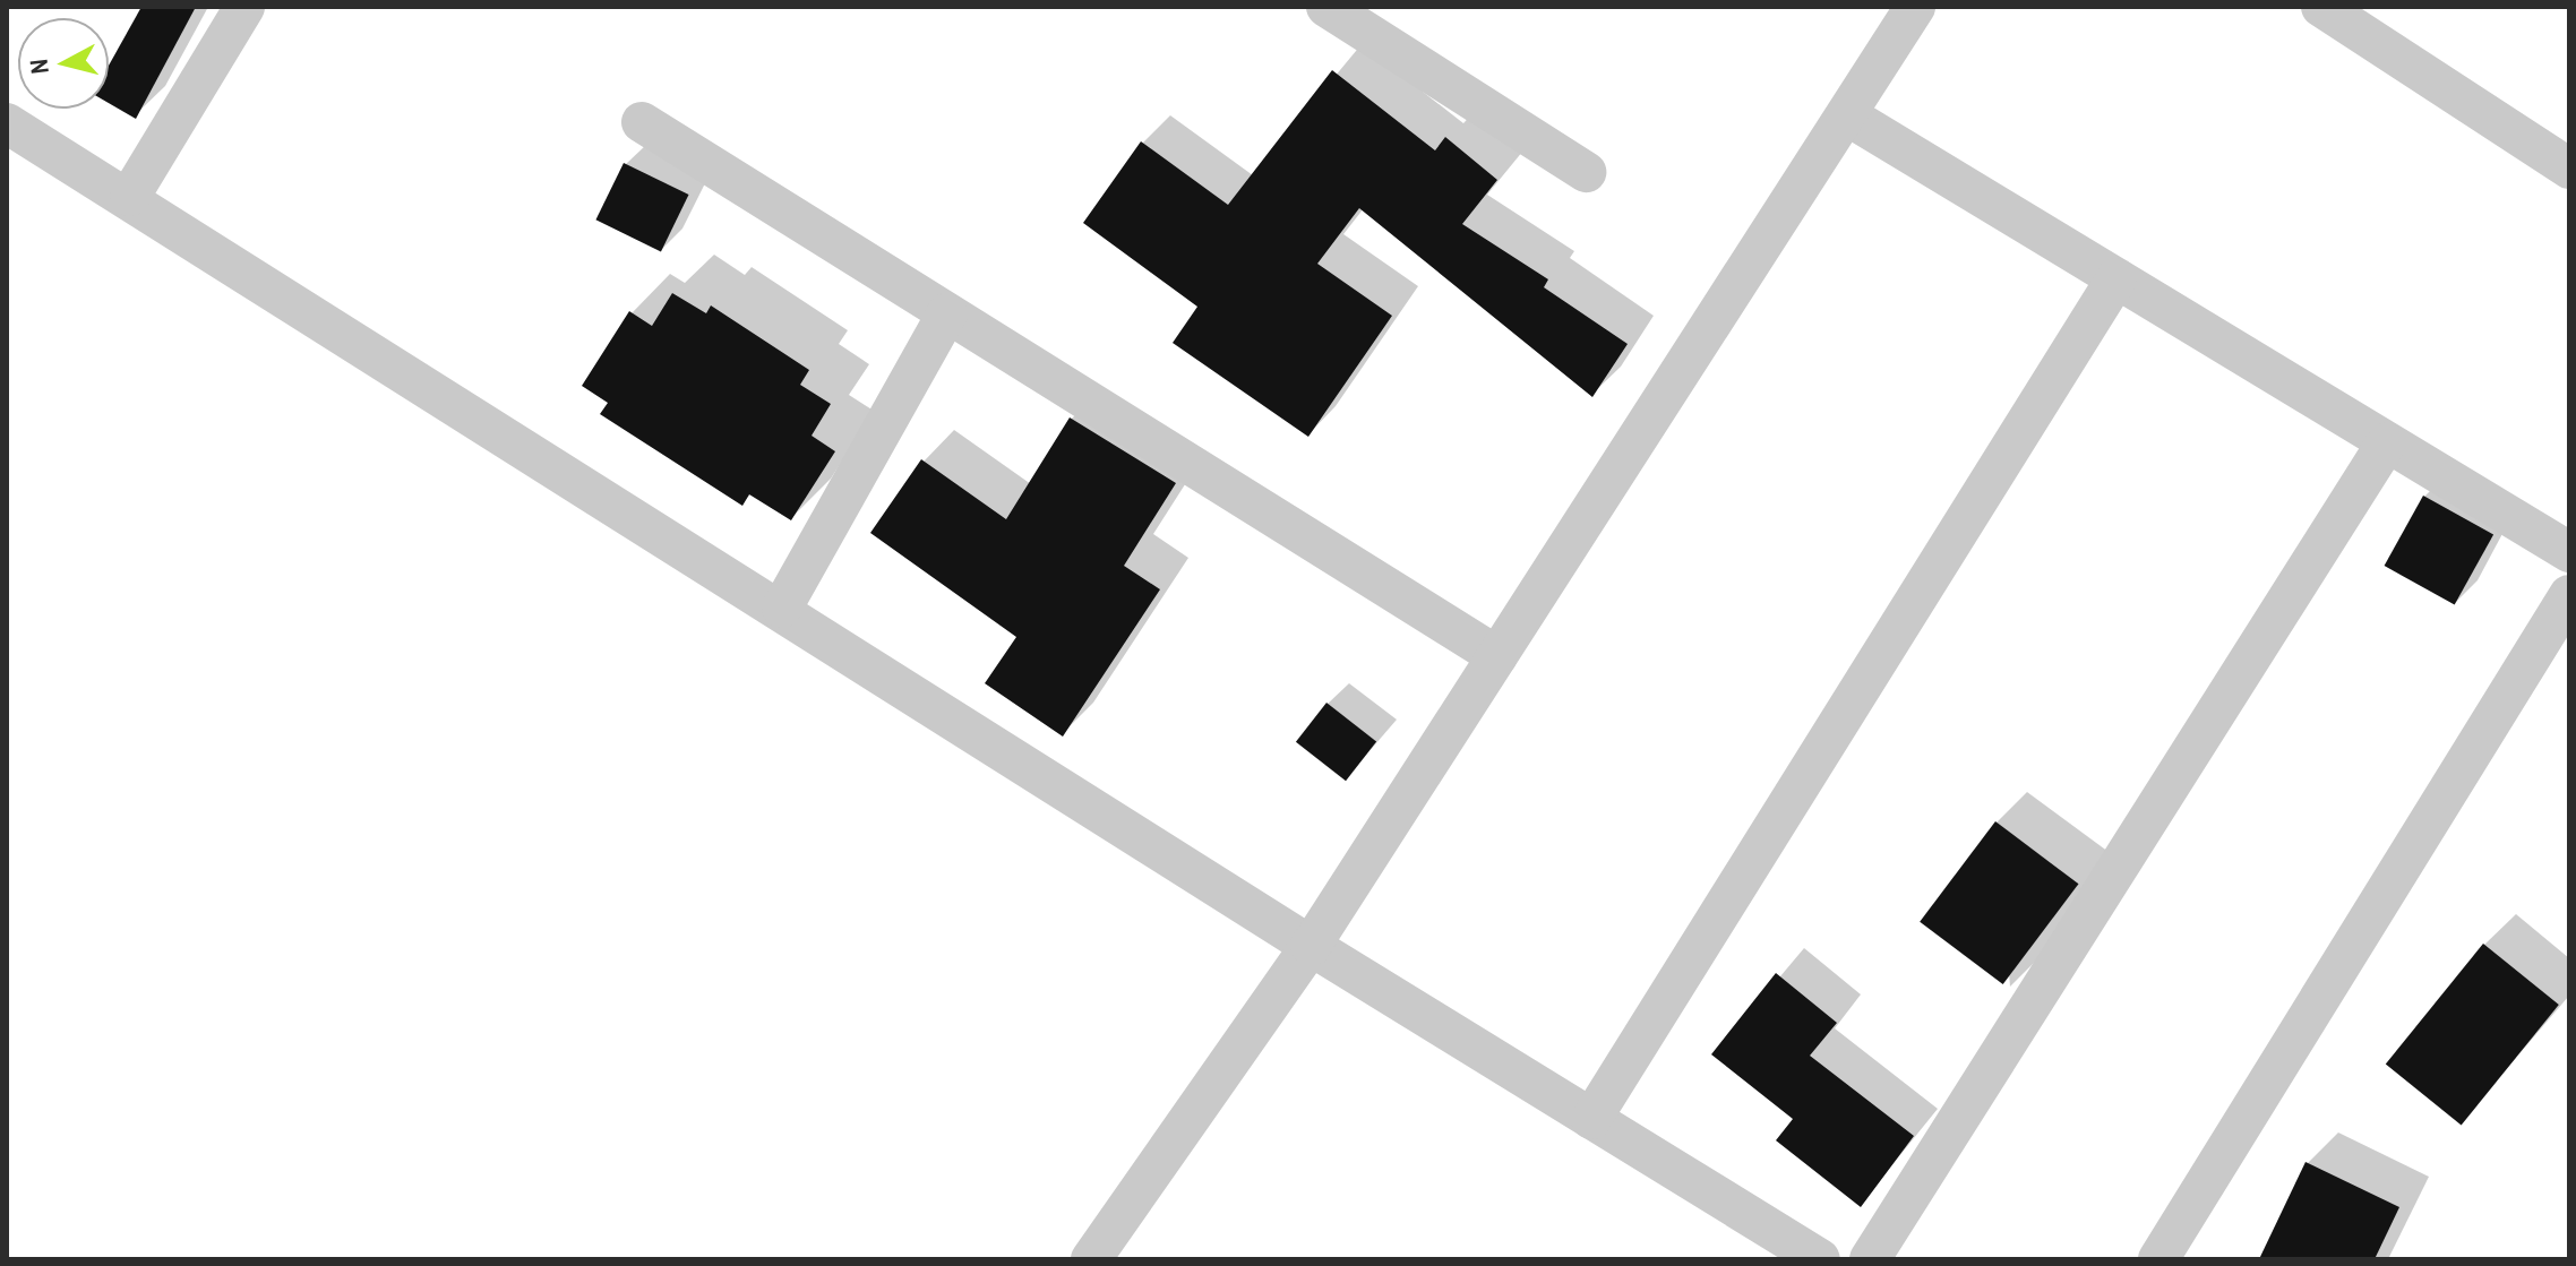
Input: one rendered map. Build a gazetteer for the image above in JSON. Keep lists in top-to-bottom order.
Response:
{
  "north": "left"
}
